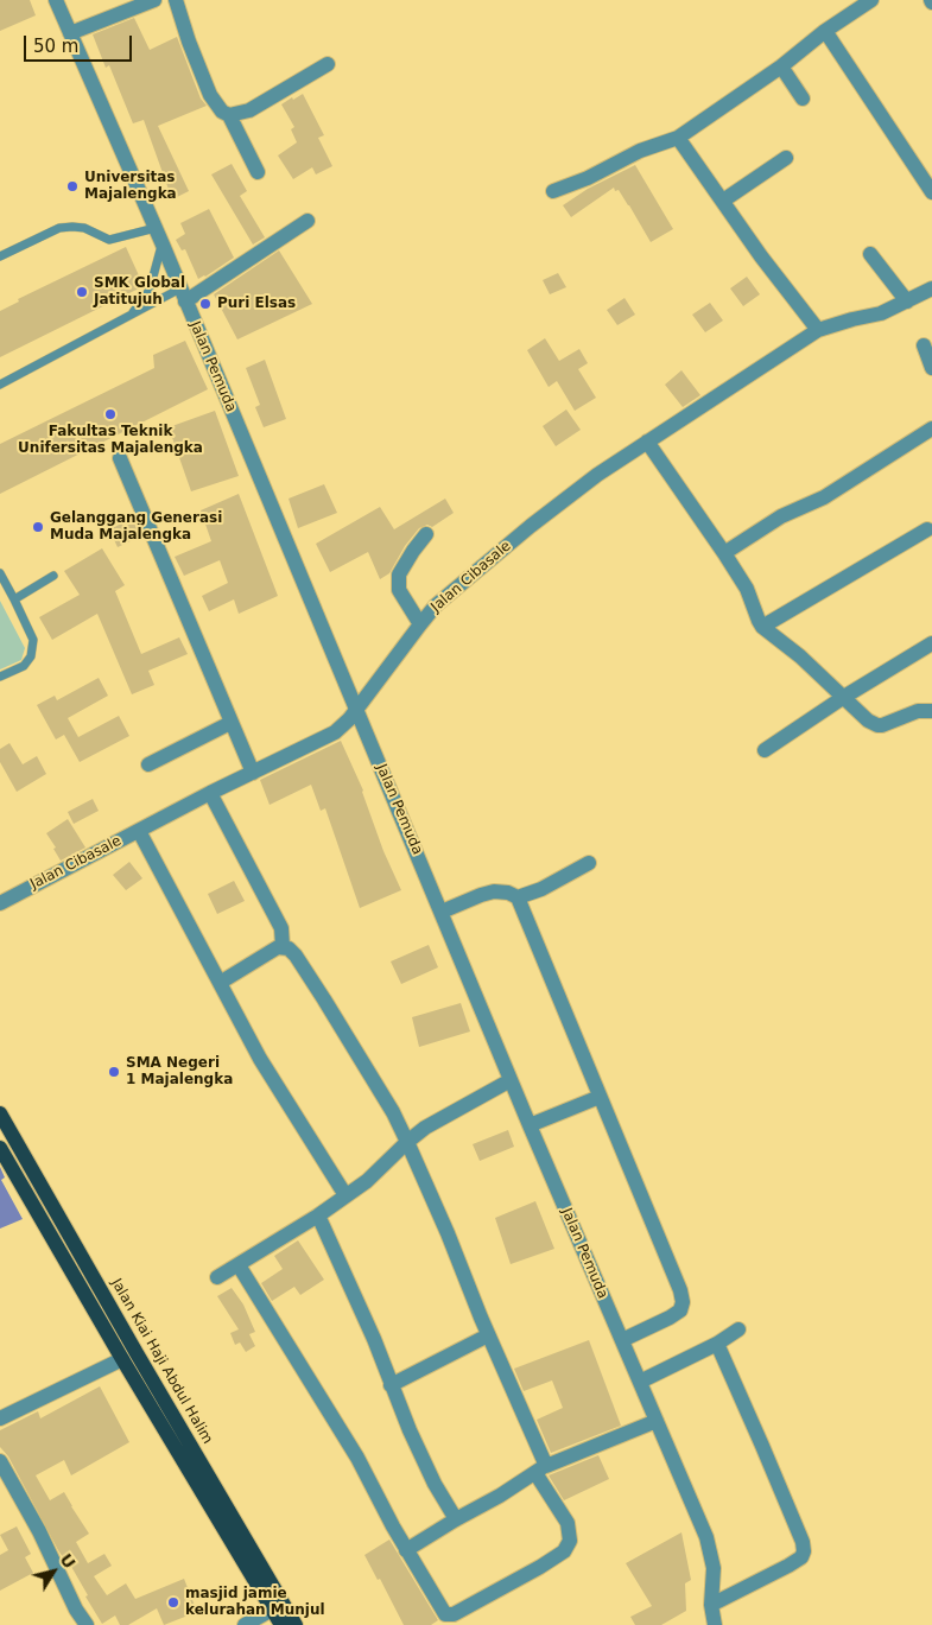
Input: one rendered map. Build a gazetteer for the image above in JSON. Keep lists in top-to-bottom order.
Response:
{
  "streets": {
    "main road": ["Jalan Kiai Haji Abdul Halim"],
    "street": ["Jalan Pemuda", "Jalan Cibasale"]
  },
  "crossings": [
    ["Jalan Pemuda", "Jalan Cibasale"]
  ],
  "places": [
    "Universitas Majalengka",
    "SMK Global Jatitujuh",
    "Puri Elsas",
    "Fakultas Teknik Unifersitas Majalengka",
    "Gelanggang Generasi Muda Majalengka",
    "SMA Negeri 1 Majalengka",
    "masjid jamie kelurahan Munjul"
  ],
  "scale_bar": "50 m",
  "north": "top right"
}
